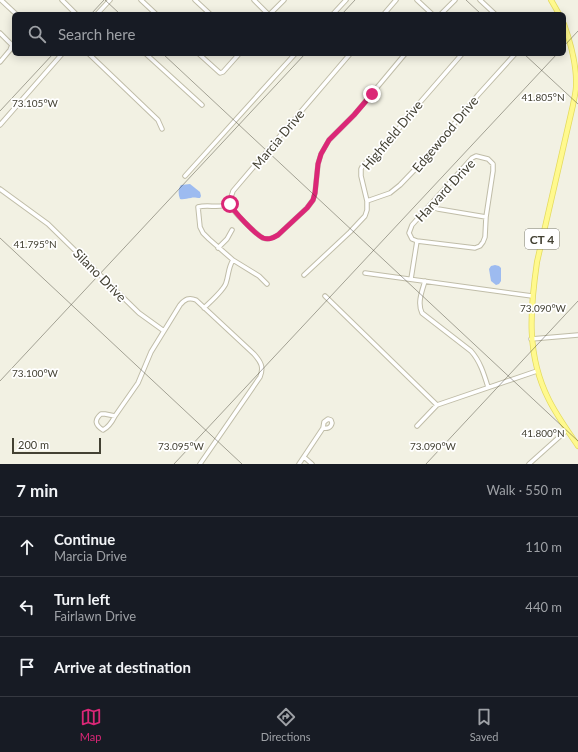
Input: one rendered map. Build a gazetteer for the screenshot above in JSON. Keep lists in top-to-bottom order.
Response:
{
  "streets": {
    "main road": ["CT 4"],
    "street": [
      "Edgewood Drive",
      "Highfield Drive",
      "Marcia Drive",
      "Harvard Drive",
      "Silano Drive"
    ]
  },
  "crossings": [
    ["Edgewood Drive", "Highfield Drive"]
  ],
  "scale_bar": "200 m",
  "page": {
    "search": "Search here",
    "scale": "200 m",
    "heading": ["7 min", "Walk · 550 m"],
    "list": [
      ["Continue", "Marcia Drive", "110 m"],
      ["Turn left", "Fairlawn Drive", "440 m"],
      "Arrive at destination"
    ],
    "nav": ["Map", "Directions", "Saved"]
  },
  "coordinates": [
    "41.805°N",
    "73.105°W",
    "41.795°N",
    "73.090°W",
    "73.100°W",
    "41.800°N",
    "73.095°W"
  ]
}
